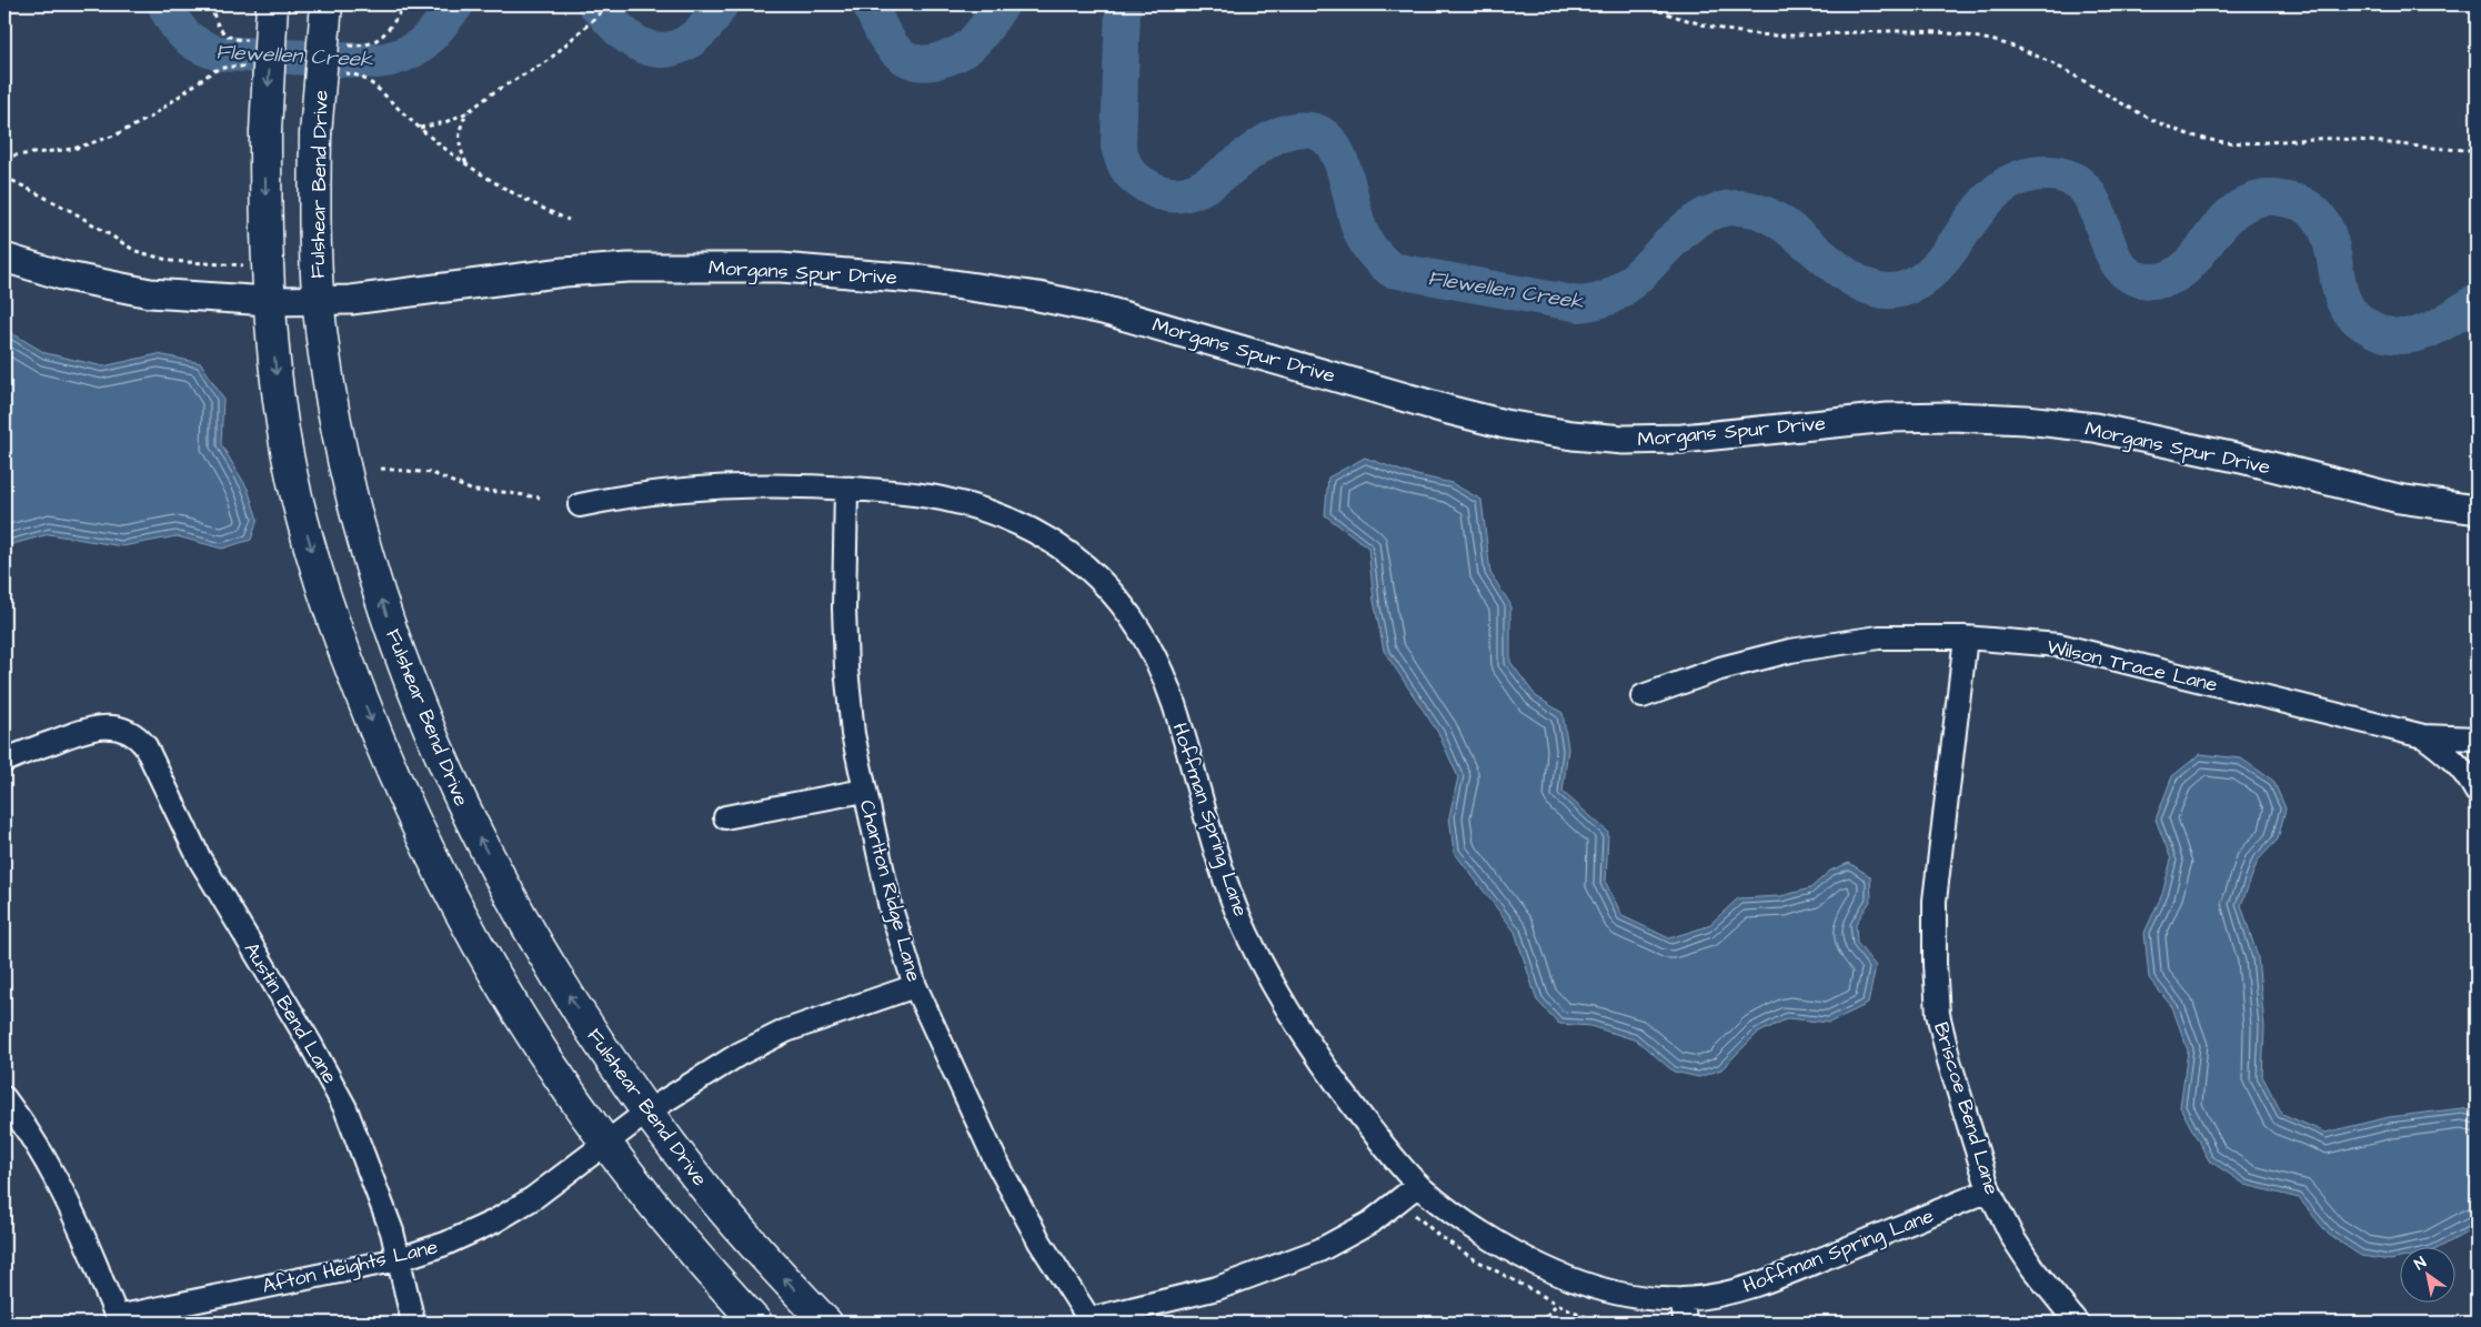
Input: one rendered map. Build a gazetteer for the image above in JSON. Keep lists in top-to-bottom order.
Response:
{
  "streets": {
    "main road": ["Fulshear Bend Drive"],
    "street": [
      "Morgans Spur Drive",
      "Wilson Trace Lane",
      "Hoffman Spring Lane",
      "Charlton Ridge Lane",
      "Austin Bend Lane",
      "Briscoe Bend Lane",
      "Afton Heights Lane"
    ]
  },
  "crossings": [
    ["Fulshear Bend Drive", "Morgans Spur Drive"],
    ["Fulshear Bend Drive", "Afton Heights Lane"],
    ["Wilson Trace Lane", "Briscoe Bend Lane"],
    ["Hoffman Spring Lane", "Charlton Ridge Lane"],
    ["Hoffman Spring Lane", "Briscoe Bend Lane"],
    ["Charlton Ridge Lane", "Afton Heights Lane"],
    ["Austin Bend Lane", "Afton Heights Lane"]
  ],
  "water": ["Flewellen Creek"],
  "north": "top left"
}
